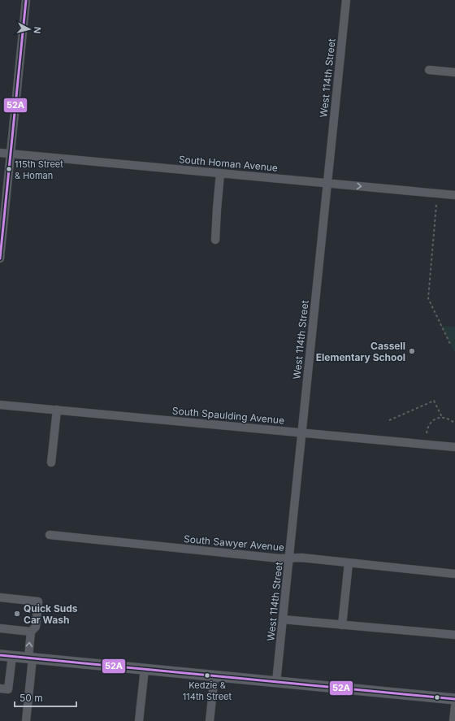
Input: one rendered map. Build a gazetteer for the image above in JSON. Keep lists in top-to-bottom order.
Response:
{
  "streets": {
    "street": [
      "West 114th Street",
      "South Homan Avenue",
      "South Spaulding Avenue",
      "South Sawyer Avenue"
    ]
  },
  "crossings": [
    ["West 114th Street", "South Homan Avenue"],
    ["West 114th Street", "South Spaulding Avenue"],
    ["West 114th Street", "South Sawyer Avenue"]
  ],
  "places": [
    "115th Street & Homan",
    "Cassell Elementary School",
    "Quick Suds Car Wash",
    "Kedzie & 114th Street"
  ],
  "lines": ["transit line 52A"],
  "scale_bar": "50 m",
  "north": "right"
}
